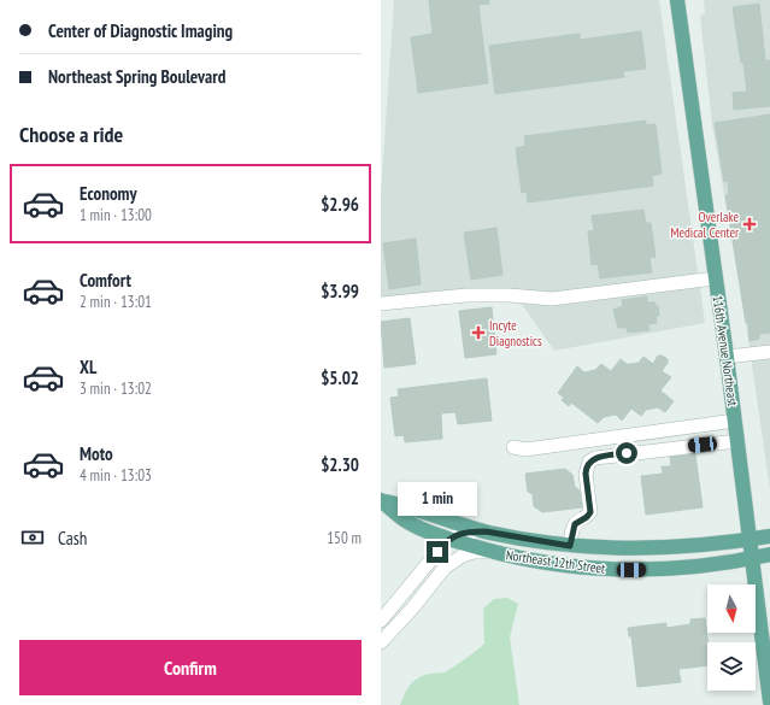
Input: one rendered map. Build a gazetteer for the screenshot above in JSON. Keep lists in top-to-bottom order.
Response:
{
  "streets": {
    "main road": ["116th Avenue Northeast", "Northeast 12th Street"]
  },
  "crossings": [
    ["116th Avenue Northeast", "Northeast 12th Street"]
  ],
  "places": {
    "health": ["Overlake Medical Center", "Incyte Diagnostics"]
  },
  "north": "bottom",
  "page": {
    "banner": ["Center of Diagnostic Imaging", "Northeast Spring Boulevard"],
    "heading": "Choose a ride",
    "list": [
      {
        "name": "Economy",
        "note": "1 min · 13:00",
        "value": "$2.96"
      },
      {
        "name": "Comfort",
        "note": "2 min · 13:01",
        "value": "$3.99"
      },
      {
        "name": "XL",
        "note": "3 min · 13:02",
        "value": "$5.02"
      },
      {
        "name": "Moto",
        "note": "4 min · 13:03",
        "value": "$2.30"
      }
    ],
    "bubble": "1 min",
    "pay": ["Cash", "150 m"],
    "buttons": "Confirm"
  }
}
